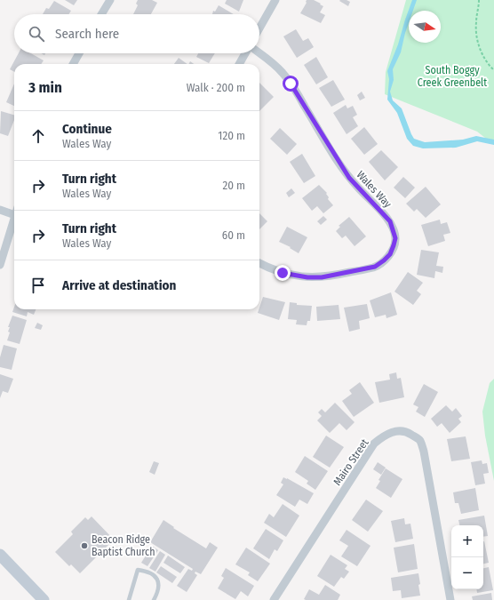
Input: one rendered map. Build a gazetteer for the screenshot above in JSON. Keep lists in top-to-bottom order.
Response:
{
  "streets": {
    "street": ["Wales Way", "Mairo Street"]
  },
  "parks": ["South Boggy Creek Greenbelt"],
  "places": ["Beacon Ridge Baptist Church"],
  "north": "right",
  "page": {
    "search": "Search here",
    "heading": ["3 min", "Walk · 200 m"],
    "list": [
      ["Continue", "Wales Way", "120 m"],
      ["Turn right", "Wales Way", "20 m"],
      ["Turn right", "Wales Way", "60 m"],
      "Arrive at destination"
    ],
    "map_buttons": ["+", "−"]
  }
}
